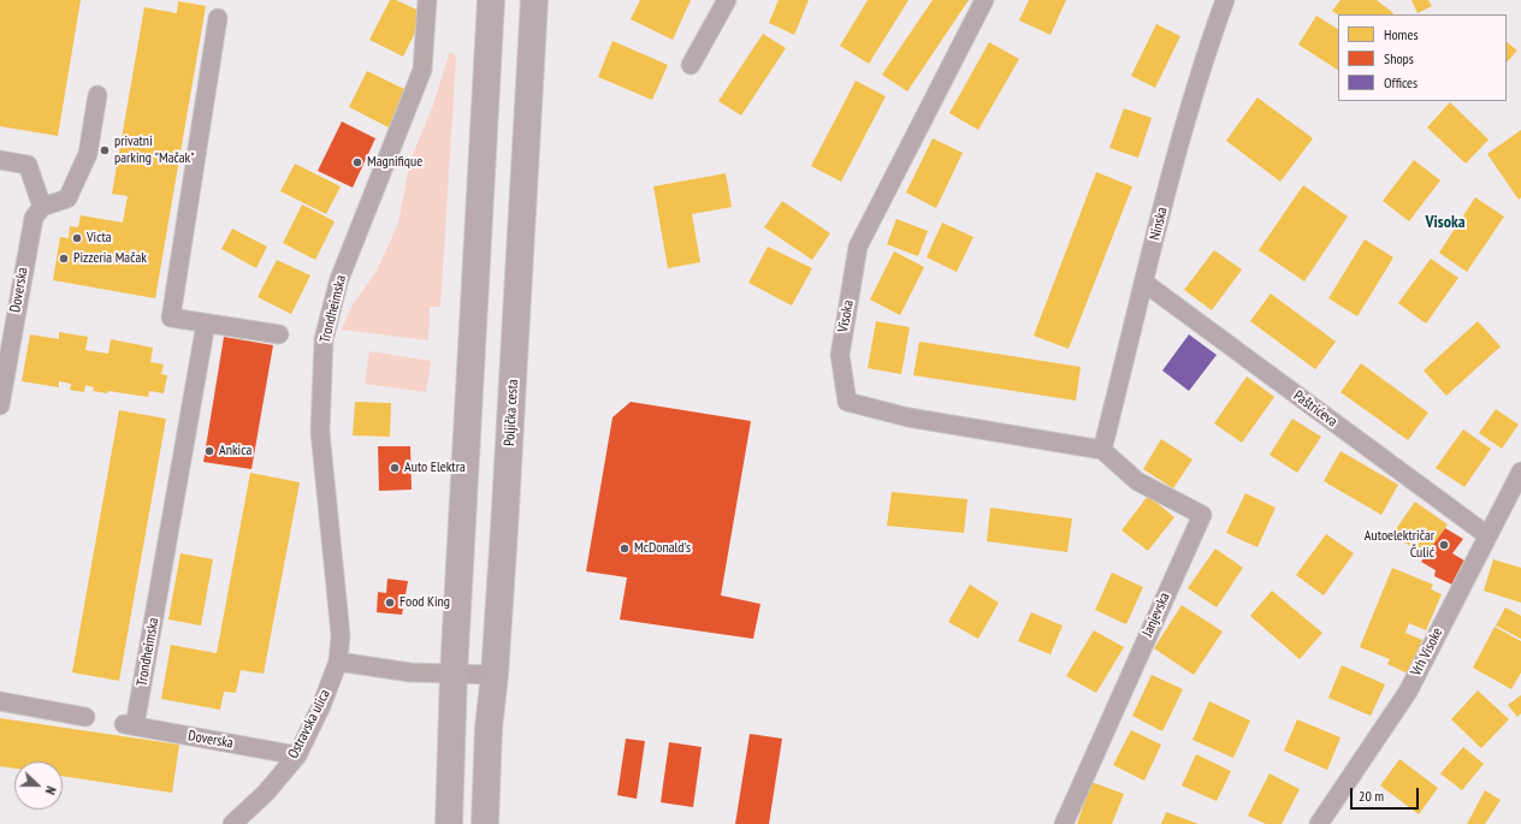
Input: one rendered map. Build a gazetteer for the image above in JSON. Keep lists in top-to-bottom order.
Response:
{
  "streets": {
    "main road": ["Poljička cesta"],
    "street": [
      "Ninska",
      "Doverska",
      "Trondheimska",
      "Visoka",
      "Paštrićeva",
      "Janjevska",
      "Vrh Visoke",
      "Ostravska ulica"
    ]
  },
  "crossings": [
    ["Ninska", "Visoka"],
    ["Ninska", "Paštrićeva"],
    ["Ninska", "Janjevska"],
    ["Doverska", "Trondheimska"],
    ["Doverska", "Ostravska ulica"],
    ["Trondheimska", "Ostravska ulica"],
    ["Visoka", "Janjevska"],
    ["Paštrićeva", "Vrh Visoke"]
  ],
  "districts": ["Visoka"],
  "places": [
    "privatni parking \"Mačak\"",
    "Magnifique",
    "Victa",
    "Pizzeria Mačak",
    "Ankica",
    "Auto Elektra",
    "Autoelektričar Čulić",
    "McDonald's",
    "Food King"
  ],
  "legend": ["Homes", "Shops", "Offices"],
  "scale_bar": "20 m",
  "north": "right"
}
